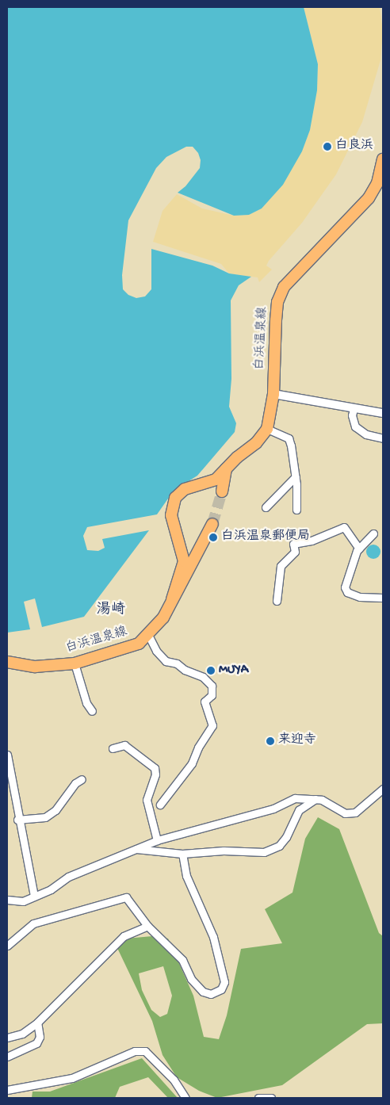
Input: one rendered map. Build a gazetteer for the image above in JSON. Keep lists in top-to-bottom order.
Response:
{
  "streets": {
    "main road": ["白浜温泉線"]
  },
  "districts": ["湯崎"],
  "places": [
    "白良浜",
    "白浜温泉郵便局",
    "MUYA",
    "来迎寺"
  ]
}
